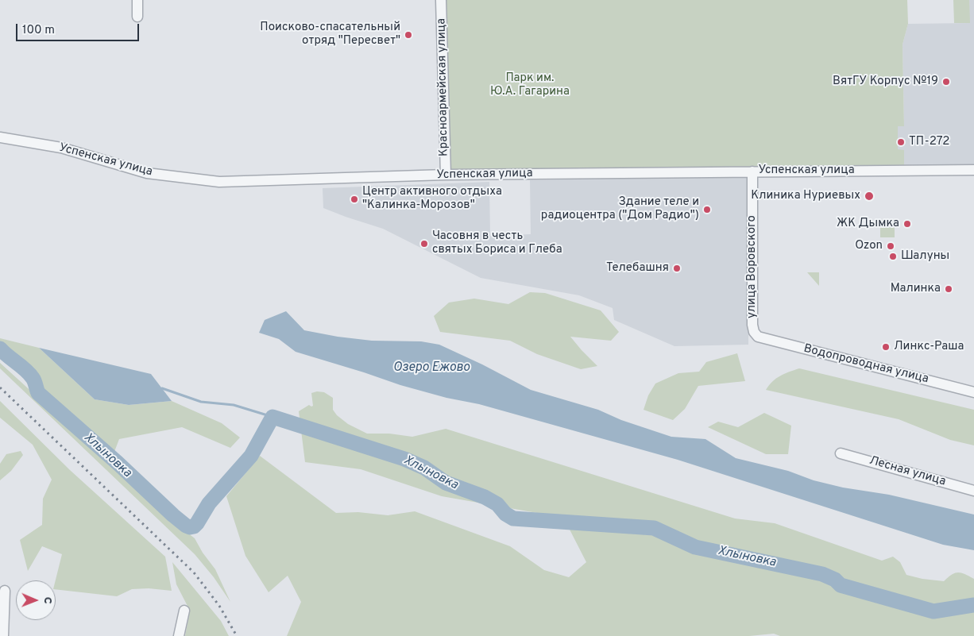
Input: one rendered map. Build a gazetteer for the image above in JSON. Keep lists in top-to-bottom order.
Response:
{
  "streets": {
    "street": [
      "Красноармейская улица",
      "Успенская улица",
      "улица Воровского",
      "Водопроводная улица",
      "Лесная улица"
    ]
  },
  "crossings": [
    ["Красноармейская улица", "Успенская улица"],
    ["Успенская улица", "улица Воровского"],
    ["улица Воровского", "Водопроводная улица"]
  ],
  "water": ["Озеро Ежово", "Хлыновка"],
  "parks": ["Парк им. Ю.А. Гагарина"],
  "places": [
    "Поисково-спасательный отряд \"Пересвет\"",
    "ВятГУ Корпус №19",
    "ТП-272",
    "Клиника Нуриевых",
    "Центр активного отдыха \"Калинка-Морозов\"",
    "Здание теле и радиоцентра (\"Дом Радио\")",
    "ЖК Дымка",
    "Часовня в честь святых Бориса и Глеба",
    "Ozon",
    "Шалуны",
    "Телебашня",
    "Малинка",
    "Линкс-Раша"
  ],
  "scale_bar": "100 m",
  "north": "right"
}
